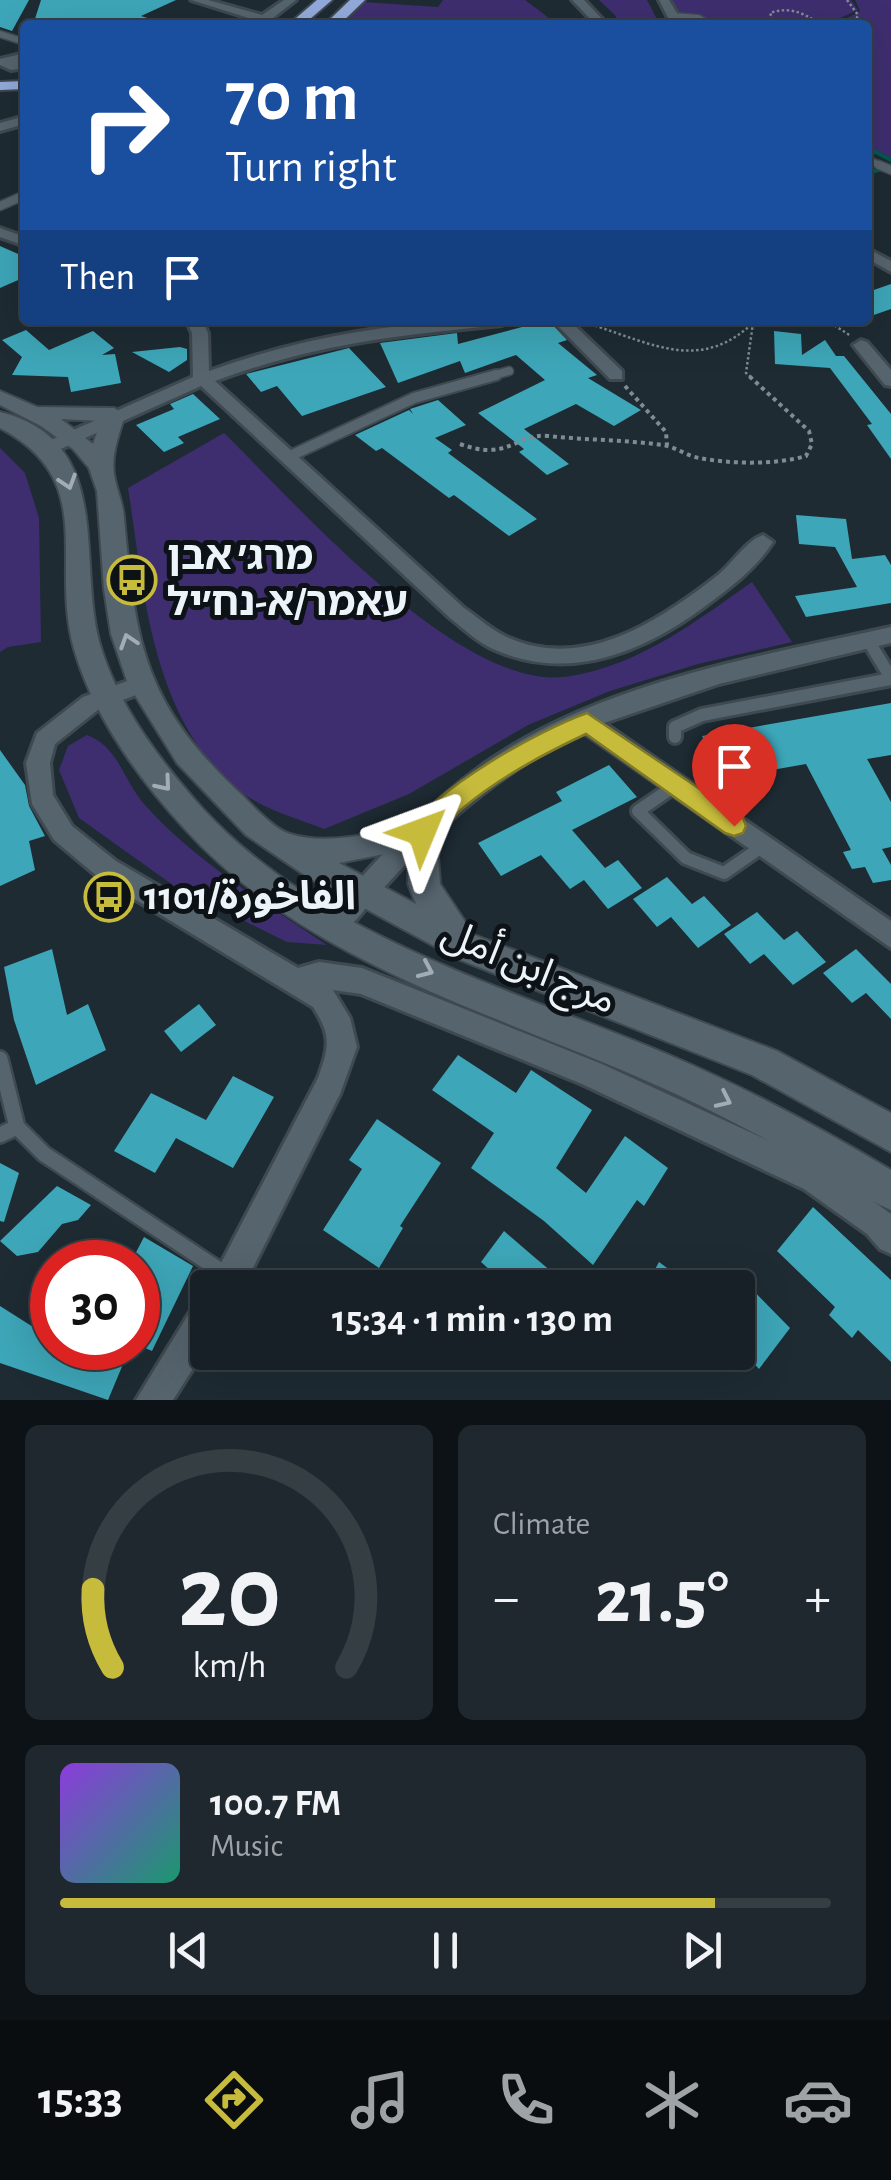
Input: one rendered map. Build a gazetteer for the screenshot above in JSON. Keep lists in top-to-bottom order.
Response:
{
  "streets": {
    "street": ["مرج ابن أمل"]
  },
  "places": {
    "bus stop": ["מרג׳ אבן עאמר/א-נח׳יל", "الفاخورة/1101"]
  },
  "page": {
    "turn": ["70 m", "Turn right"],
    "then": "Then",
    "limit": "30",
    "trip": "15:34 · 1 min · 130 m",
    "tile": "Climate",
    "heat": ["−", "21.5°", "+"],
    "song": ["100.7 FM", "Music"],
    "tabs": "15:33",
    "gauge": ["20", "km/h"]
  }
}
